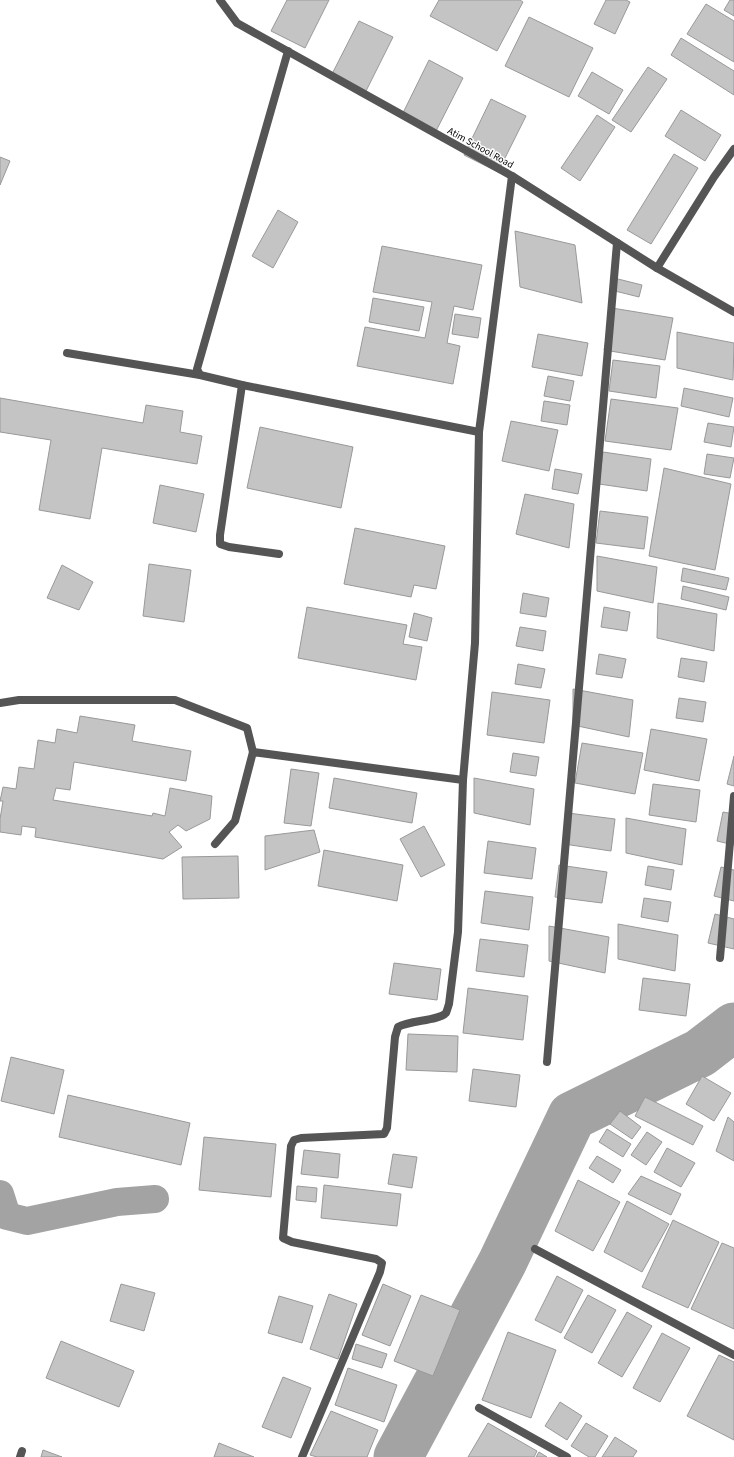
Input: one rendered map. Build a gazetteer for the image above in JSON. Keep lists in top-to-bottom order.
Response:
{
  "streets": {
    "street": ["Atim School Road"]
  }
}
